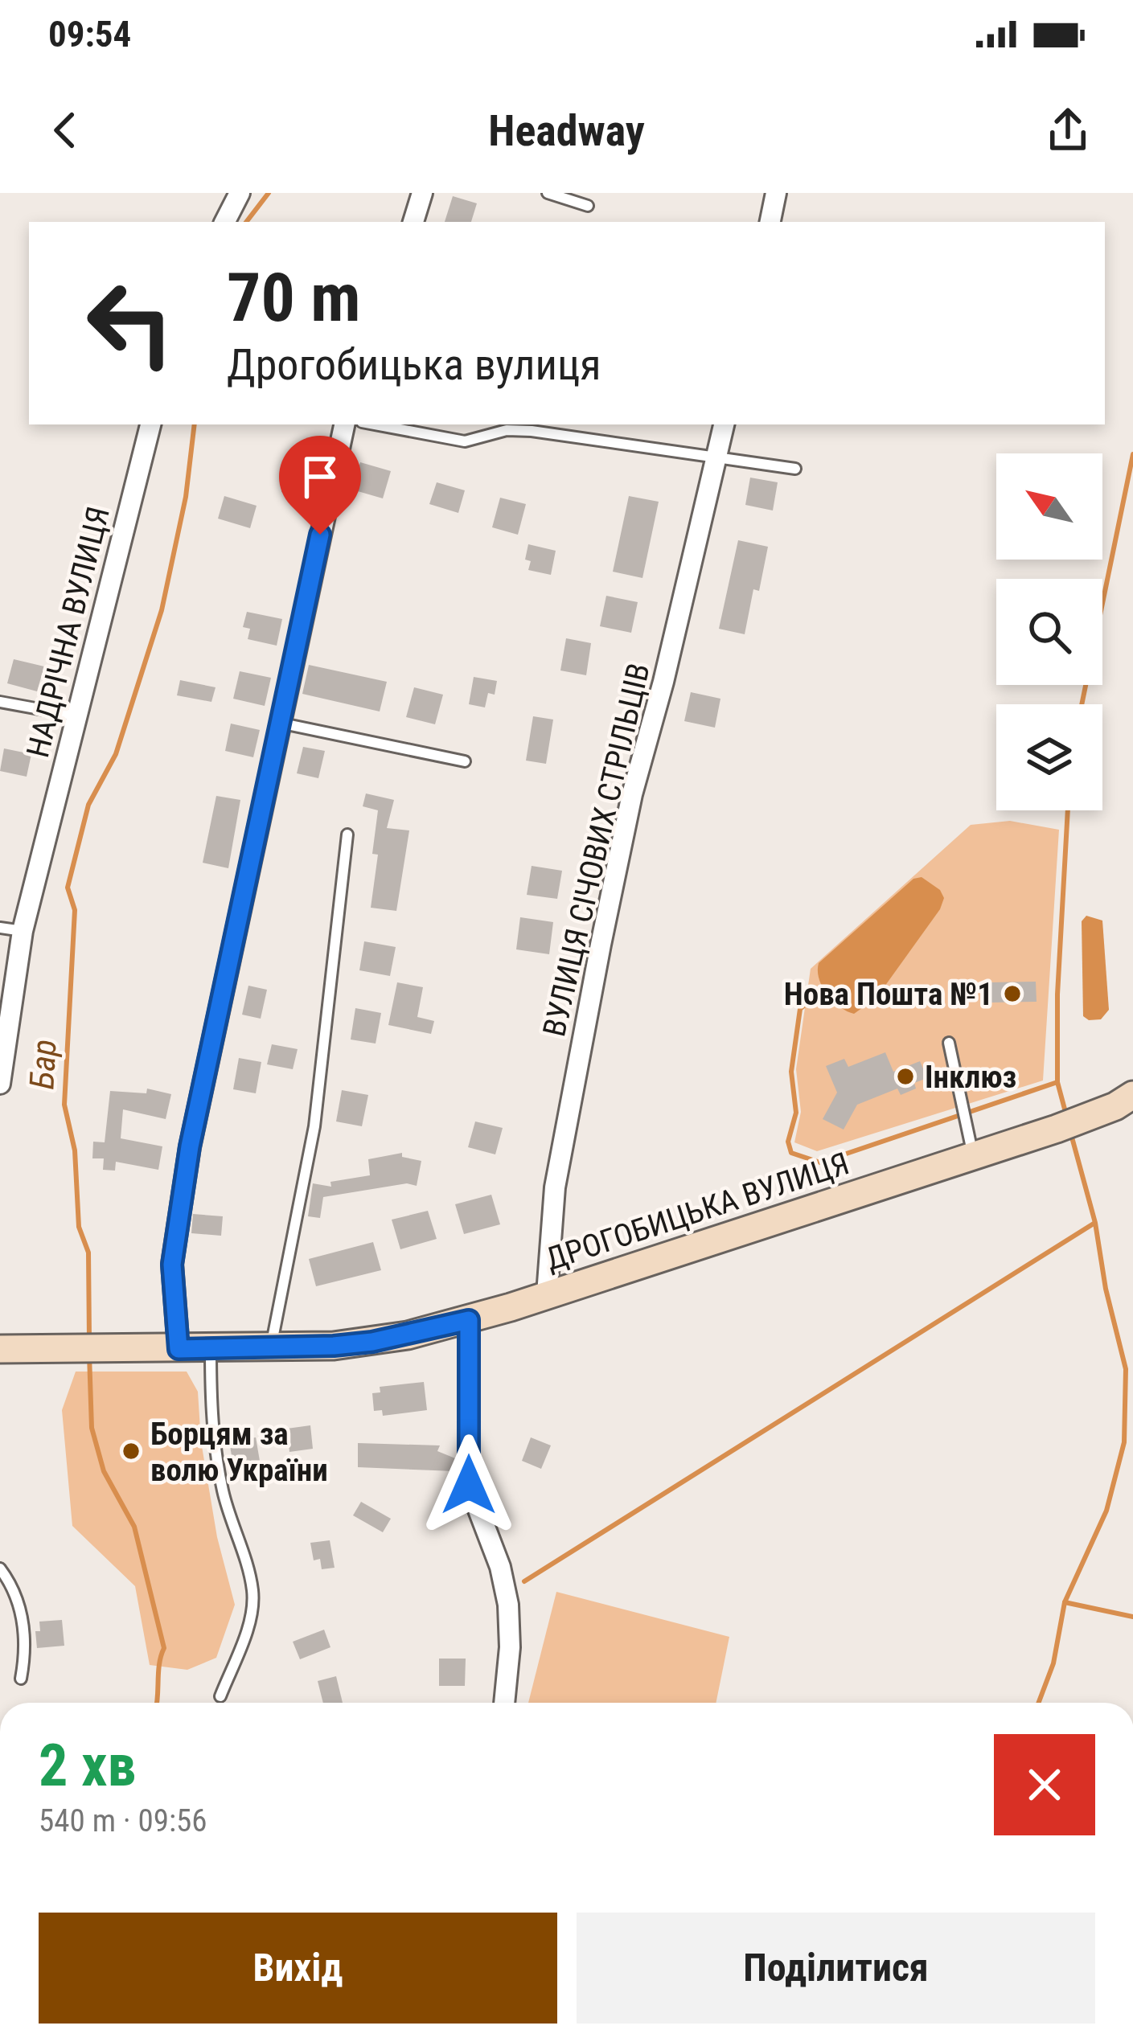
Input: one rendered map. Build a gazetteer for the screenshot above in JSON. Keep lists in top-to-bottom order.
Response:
{
  "streets": {
    "main road": ["ДРОГОБИЦЬКА ВУЛИЦЯ"],
    "street": ["НАДРІЧНА ВУЛИЦЯ", "ВУЛИЦЯ СІЧОВИХ СТРІЛЬЦІВ"]
  },
  "crossings": [
    ["ВУЛИЦЯ СІЧОВИХ СТРІЛЬЦІВ", "ДРОГОБИЦЬКА ВУЛИЦЯ"]
  ],
  "water": ["Бар"],
  "places": ["Нова Пошта №1", "Інклюз", "Борцям за волю України"],
  "north": "top left",
  "page": {
    "status": "09:54",
    "header": "Headway",
    "turn": ["70 m", "Дрогобицька вулиця"],
    "heading": ["2 хв", "540 m · 09:56"],
    "buttons": ["Вихід", "Поділитися"]
  }
}
